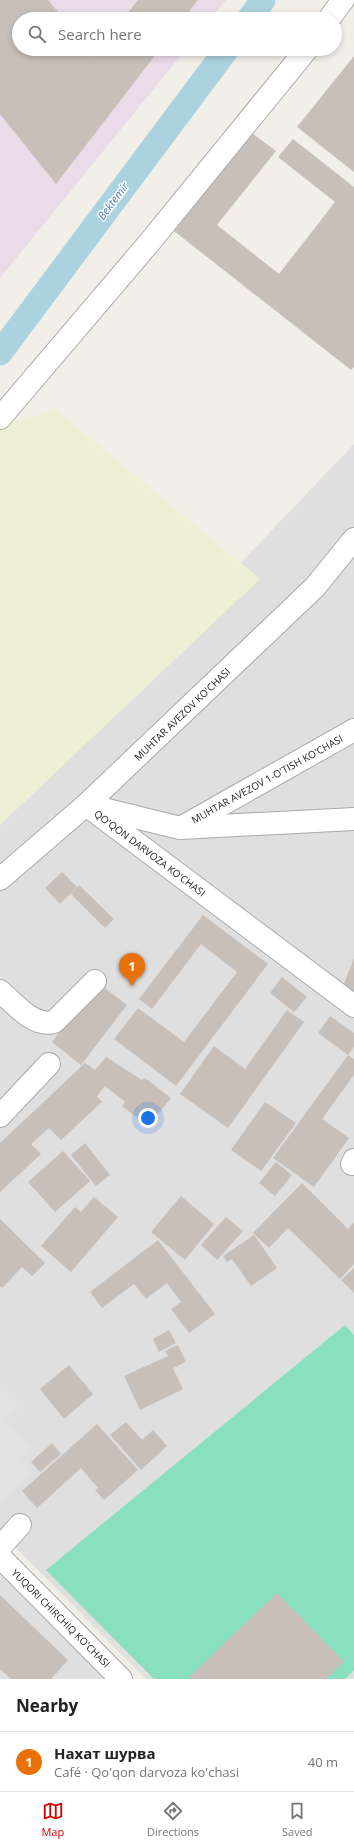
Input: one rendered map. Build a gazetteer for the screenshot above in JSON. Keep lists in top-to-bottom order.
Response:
{
  "streets": {
    "street": [
      "MUHTAR AVEZOV KO'CHASI",
      "MUHTAR AVEZOV 1-O'TISH KO'CHASI",
      "QO'QON DARVOZA KO'CHASI",
      "YUQORI CHIRCHIQ KO'CHASI"
    ]
  },
  "crossings": [
    ["MUHTAR AVEZOV KO'CHASI", "QO'QON DARVOZA KO'CHASI"],
    ["MUHTAR AVEZOV 1-O'TISH KO'CHASI", "QO'QON DARVOZA KO'CHASI"]
  ],
  "water": ["Bektemir"],
  "page": {
    "search": "Search here",
    "pins": "1",
    "heading": "Nearby",
    "list": [
      {
        "mark": "1",
        "name": "Нахат шурва",
        "note": "Café · Qo'qon darvoza ko'chasi",
        "value": "40 m"
      }
    ],
    "nav": ["Map", "Directions", "Saved"]
  }
}
